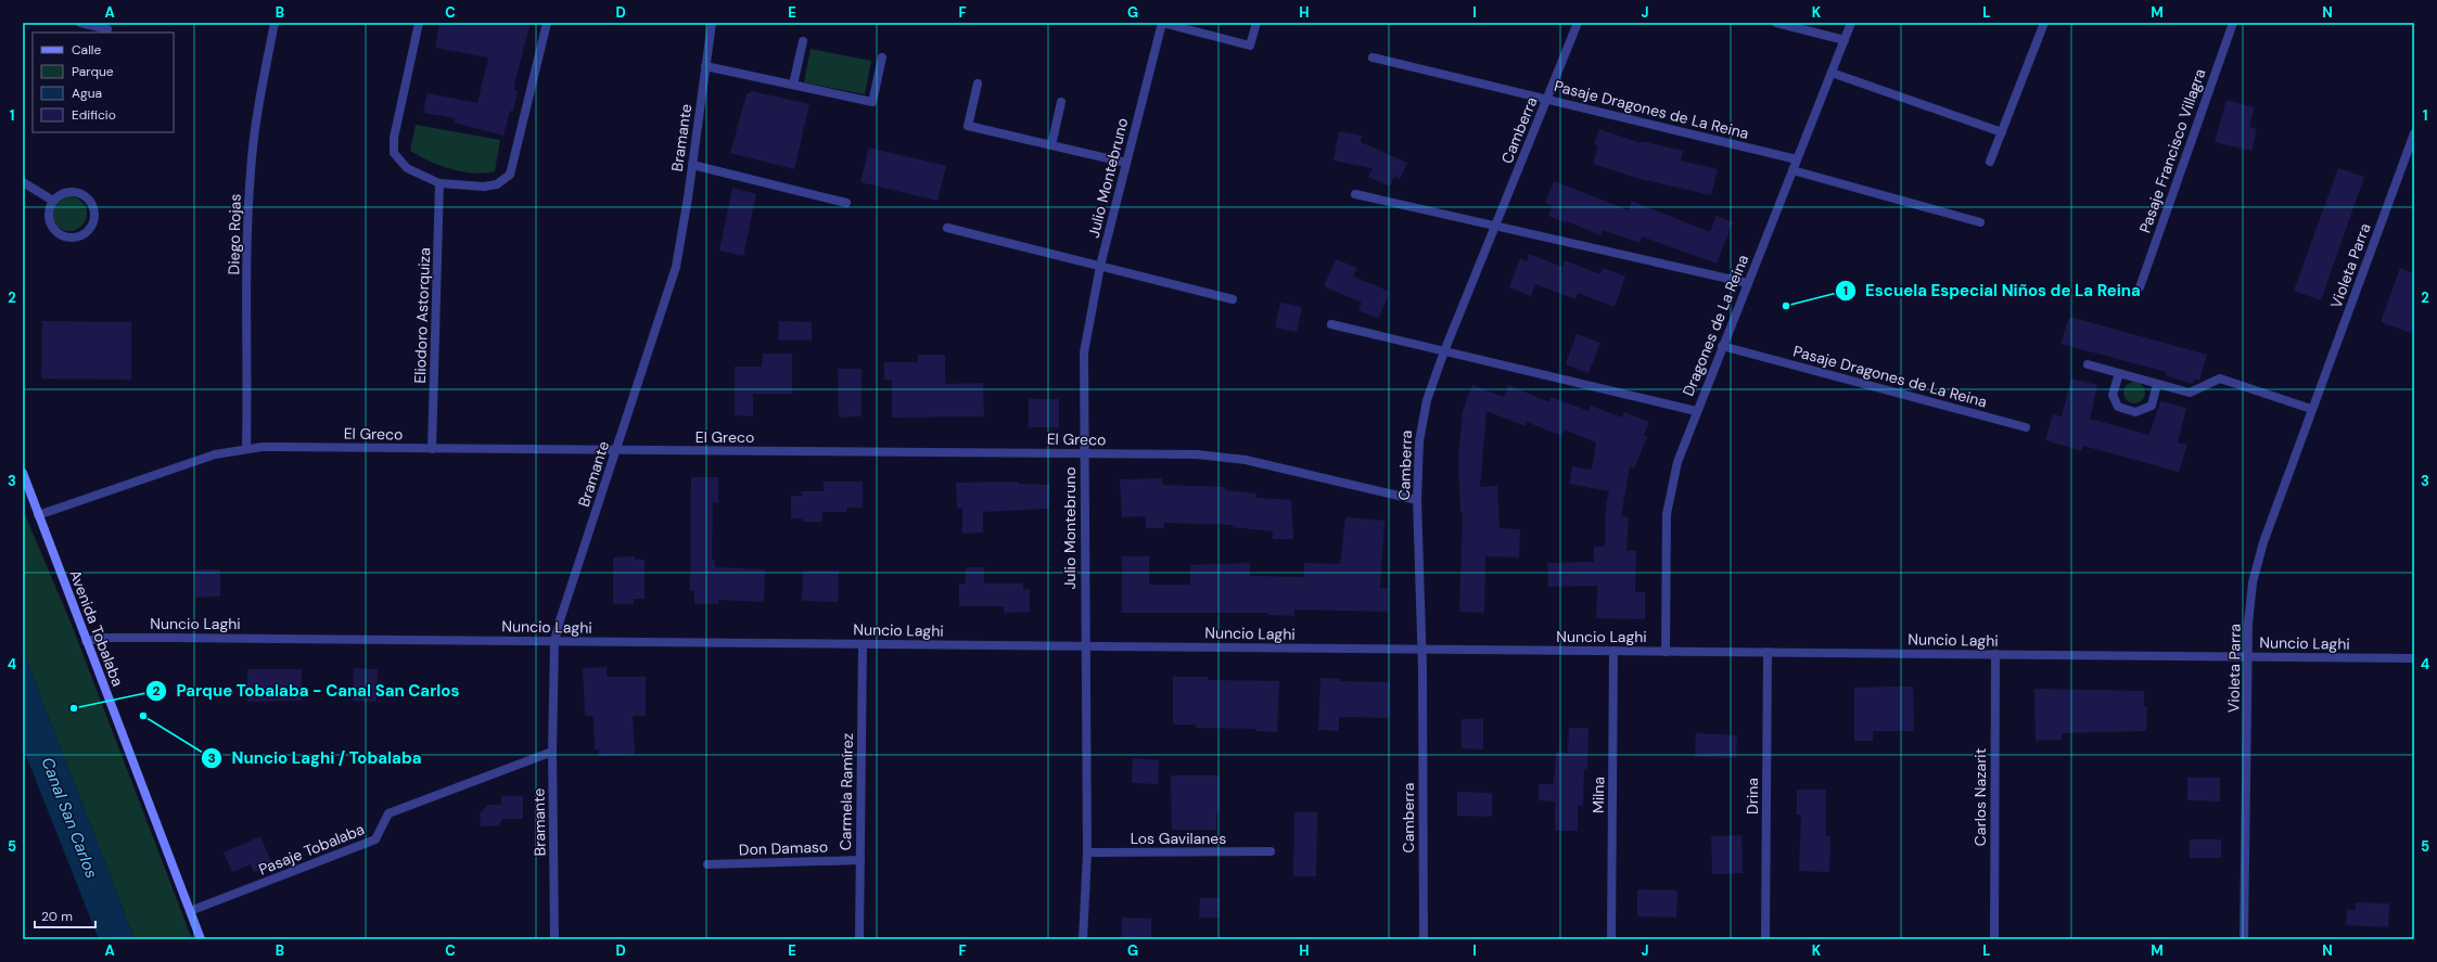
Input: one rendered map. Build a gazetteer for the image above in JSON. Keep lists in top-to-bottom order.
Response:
{
  "streets": {
    "main road": ["Avenida Tobalaba"],
    "street": [
      "Pasaje Dragones de La Reina",
      "Camberra",
      "Bramante",
      "Pasaje Francisco Villagra",
      "Julio Montebruno",
      "Diego Rojas",
      "Violeta Parra",
      "Eliodoro Astorquiza",
      "Dragones de La Reina",
      "El Greco",
      "Nuncio Laghi",
      "Carmela Ramírez",
      "Milna",
      "Drina",
      "Carlos Nazarit",
      "Los Gavilanes",
      "Don Damaso",
      "Pasaje Tobalaba"
    ]
  },
  "crossings": [
    ["Pasaje Dragones de La Reina", "Camberra"],
    ["Pasaje Dragones de La Reina", "Dragones de La Reina"],
    ["Camberra", "El Greco"],
    ["Camberra", "Nuncio Laghi"],
    ["Bramante", "El Greco"],
    ["Bramante", "Nuncio Laghi"],
    ["Bramante", "Pasaje Tobalaba"],
    ["Julio Montebruno", "El Greco"],
    ["Julio Montebruno", "Nuncio Laghi"],
    ["Julio Montebruno", "Los Gavilanes"],
    ["Diego Rojas", "El Greco"],
    ["Violeta Parra", "Nuncio Laghi"],
    ["Eliodoro Astorquiza", "El Greco"],
    ["Dragones de La Reina", "Nuncio Laghi"],
    ["El Greco", "Avenida Tobalaba"],
    ["Nuncio Laghi", "Avenida Tobalaba"],
    ["Nuncio Laghi", "Carmela Ramírez"],
    ["Nuncio Laghi", "Milna"],
    ["Nuncio Laghi", "Drina"],
    ["Nuncio Laghi", "Carlos Nazarit"],
    ["Avenida Tobalaba", "Pasaje Tobalaba"],
    ["Carmela Ramírez", "Don Damaso"]
  ],
  "water": ["Canal San Carlos"],
  "places": ["Escuela Especial Niños de La Reina", "Parque Tobalaba - Canal San Carlos", "Nuncio Laghi / Tobalaba"],
  "legend": [
    "Calle",
    "Parque",
    "Agua",
    "Edificio"
  ],
  "scale_bar": "20 m",
  "grid": {
    "columns": [
      "A",
      "B",
      "C",
      "D",
      "E",
      "F",
      "G",
      "H",
      "I",
      "J",
      "K",
      "L",
      "M",
      "N"
    ],
    "rows": [
      "1",
      "2",
      "3",
      "4",
      "5"
    ]
  }
}
